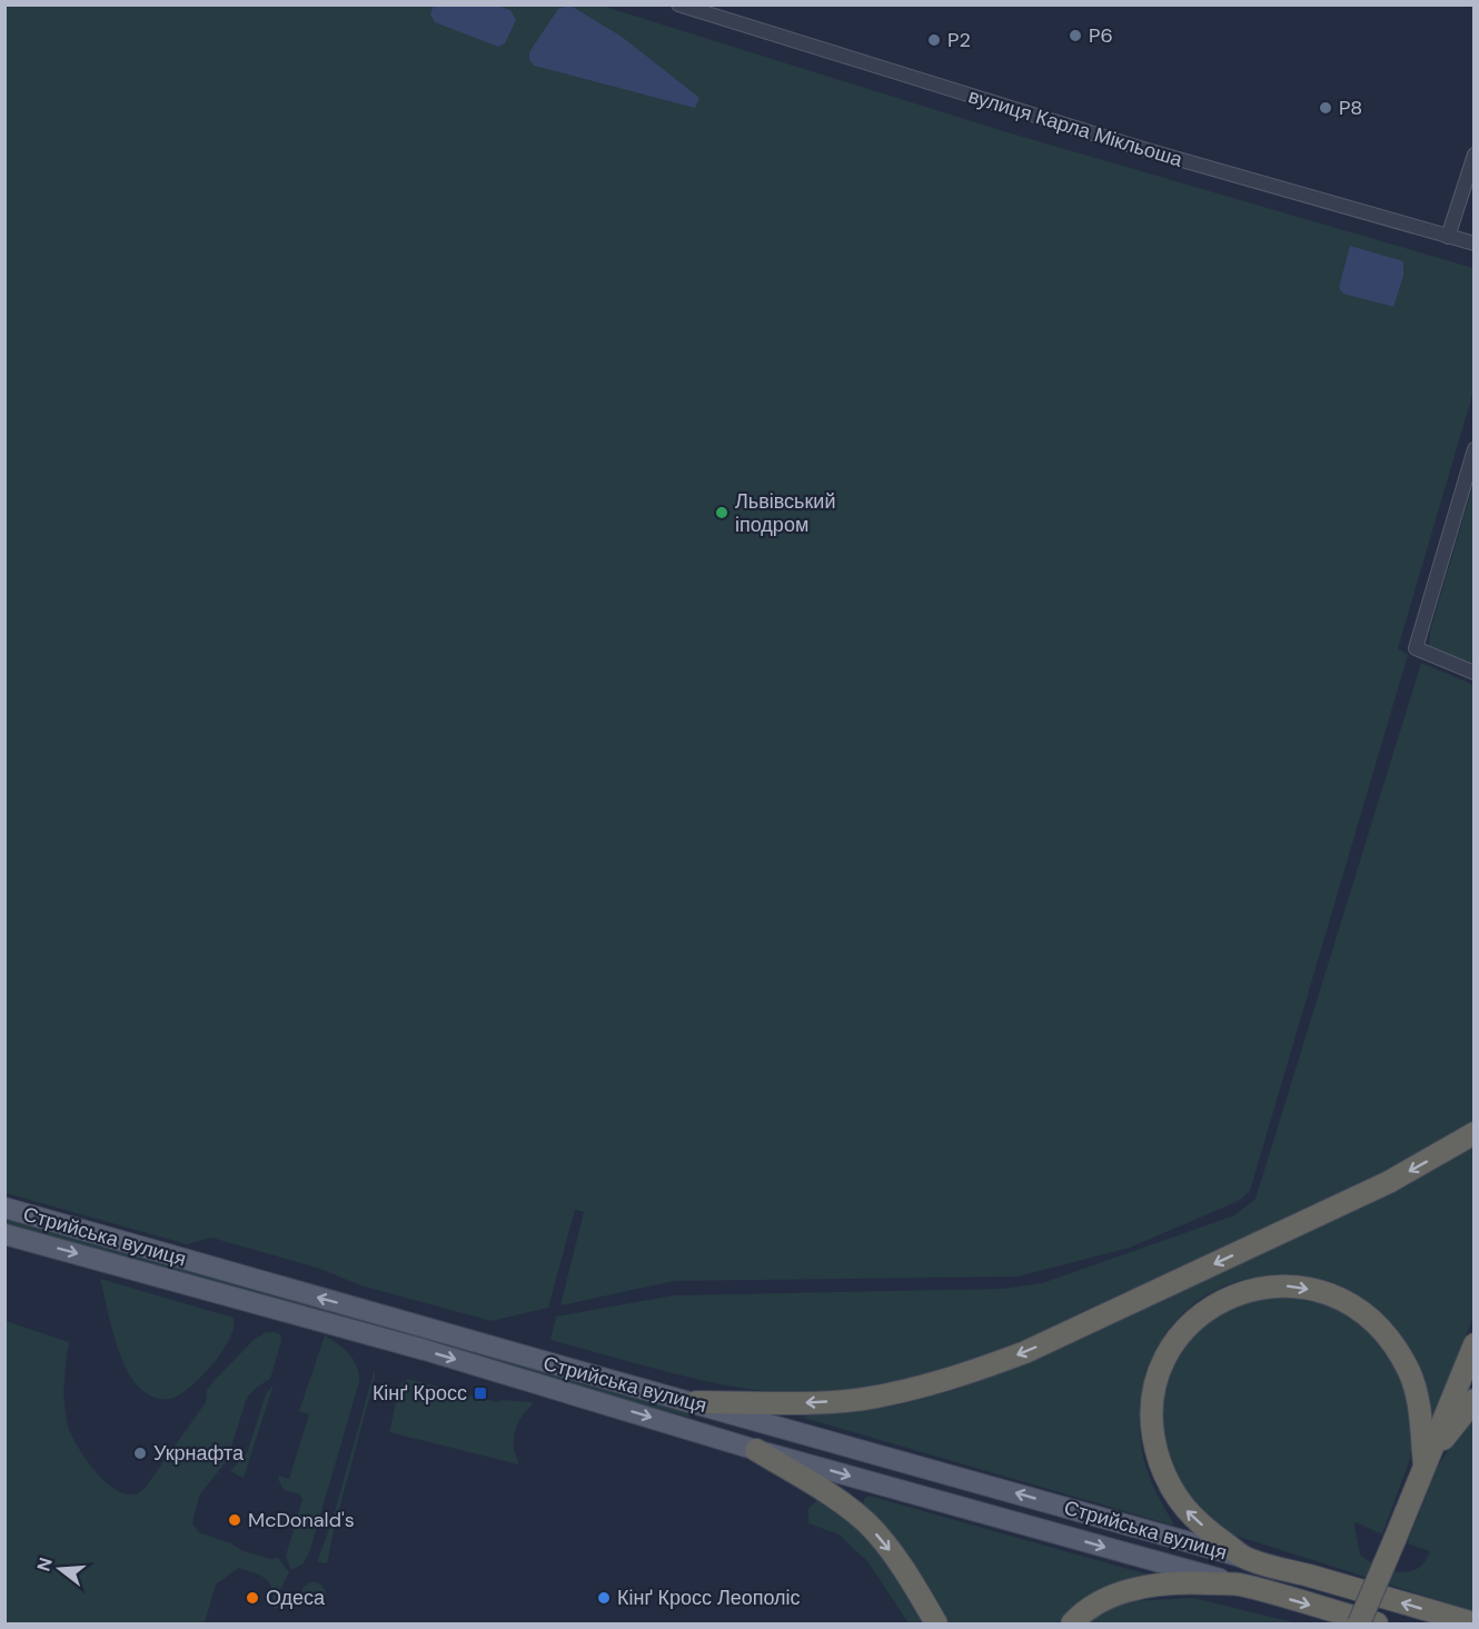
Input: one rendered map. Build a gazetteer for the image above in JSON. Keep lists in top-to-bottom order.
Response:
{
  "streets": {
    "main road": ["Стрийська вулиця"],
    "street": ["вулиця Карла Мікльоша"]
  },
  "places": {
    "other": [
      "P6",
      "P2",
      "P8",
      "Львівський іподром",
      "Укрнафта",
      "McDonald's",
      "Одеса",
      "Кінґ Кросс Леополіс"
    ],
    "transit": ["Кінґ Кросс"]
  },
  "north": "left"
}
